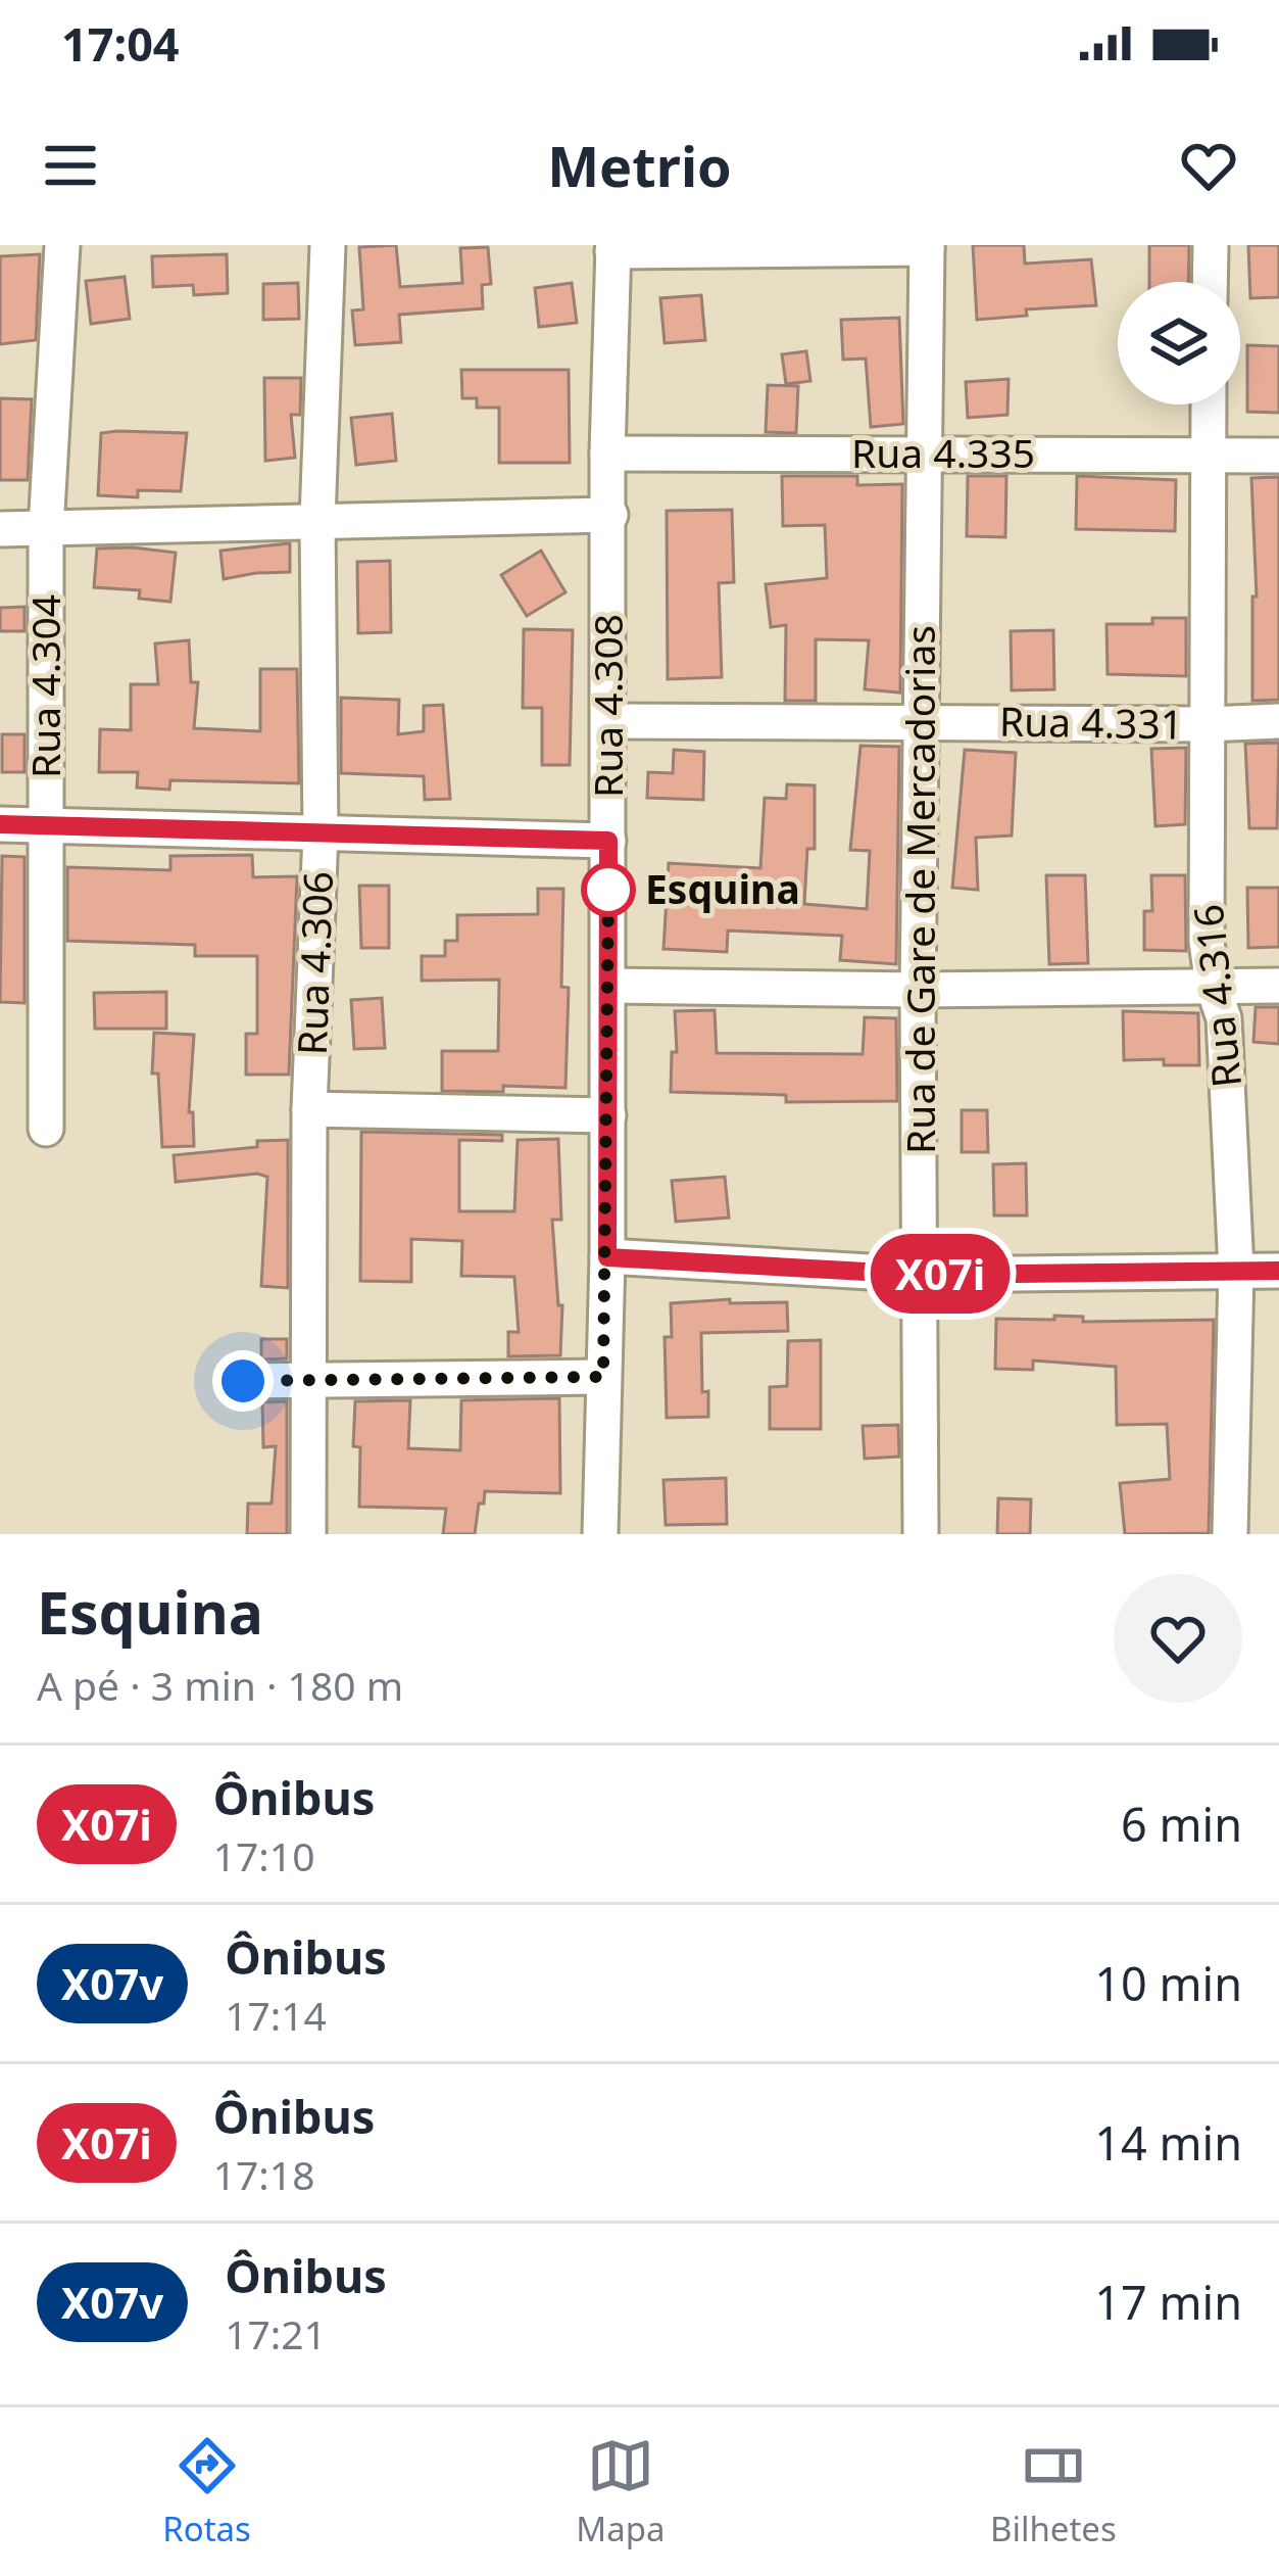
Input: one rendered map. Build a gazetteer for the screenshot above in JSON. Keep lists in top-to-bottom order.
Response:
{
  "streets": {
    "street": [
      "Rua 4.335",
      "Rua 4.304",
      "Rua 4.308",
      "Rua 4.331",
      "Rua de Gare de Mercadorias",
      "Rua 4.306",
      "Rua 4.316"
    ]
  },
  "crossings": [
    ["Rua 4.335", "Rua 4.308"],
    ["Rua 4.335", "Rua de Gare de Mercadorias"],
    ["Rua 4.335", "Rua 4.316"],
    ["Rua 4.308", "Rua 4.331"],
    ["Rua 4.331", "Rua de Gare de Mercadorias"],
    ["Rua 4.331", "Rua 4.316"]
  ],
  "places": ["Esquina"],
  "lines": ["bus line X07i"],
  "page": {
    "status": "17:04",
    "header": "Metrio",
    "on_map": "X07i",
    "heading": ["Esquina", "A pé · 3 min · 180 m"],
    "list": [
      {
        "mark": "X07i",
        "name": "Ônibus",
        "note": "17:10",
        "value": "6 min"
      },
      {
        "mark": "X07v",
        "name": "Ônibus",
        "note": "17:14",
        "value": "10 min"
      },
      {
        "mark": "X07i",
        "name": "Ônibus",
        "note": "17:18",
        "value": "14 min"
      },
      {
        "mark": "X07v",
        "name": "Ônibus",
        "note": "17:21",
        "value": "17 min"
      }
    ],
    "tabs": ["Rotas", "Mapa", "Bilhetes"]
  }
}
